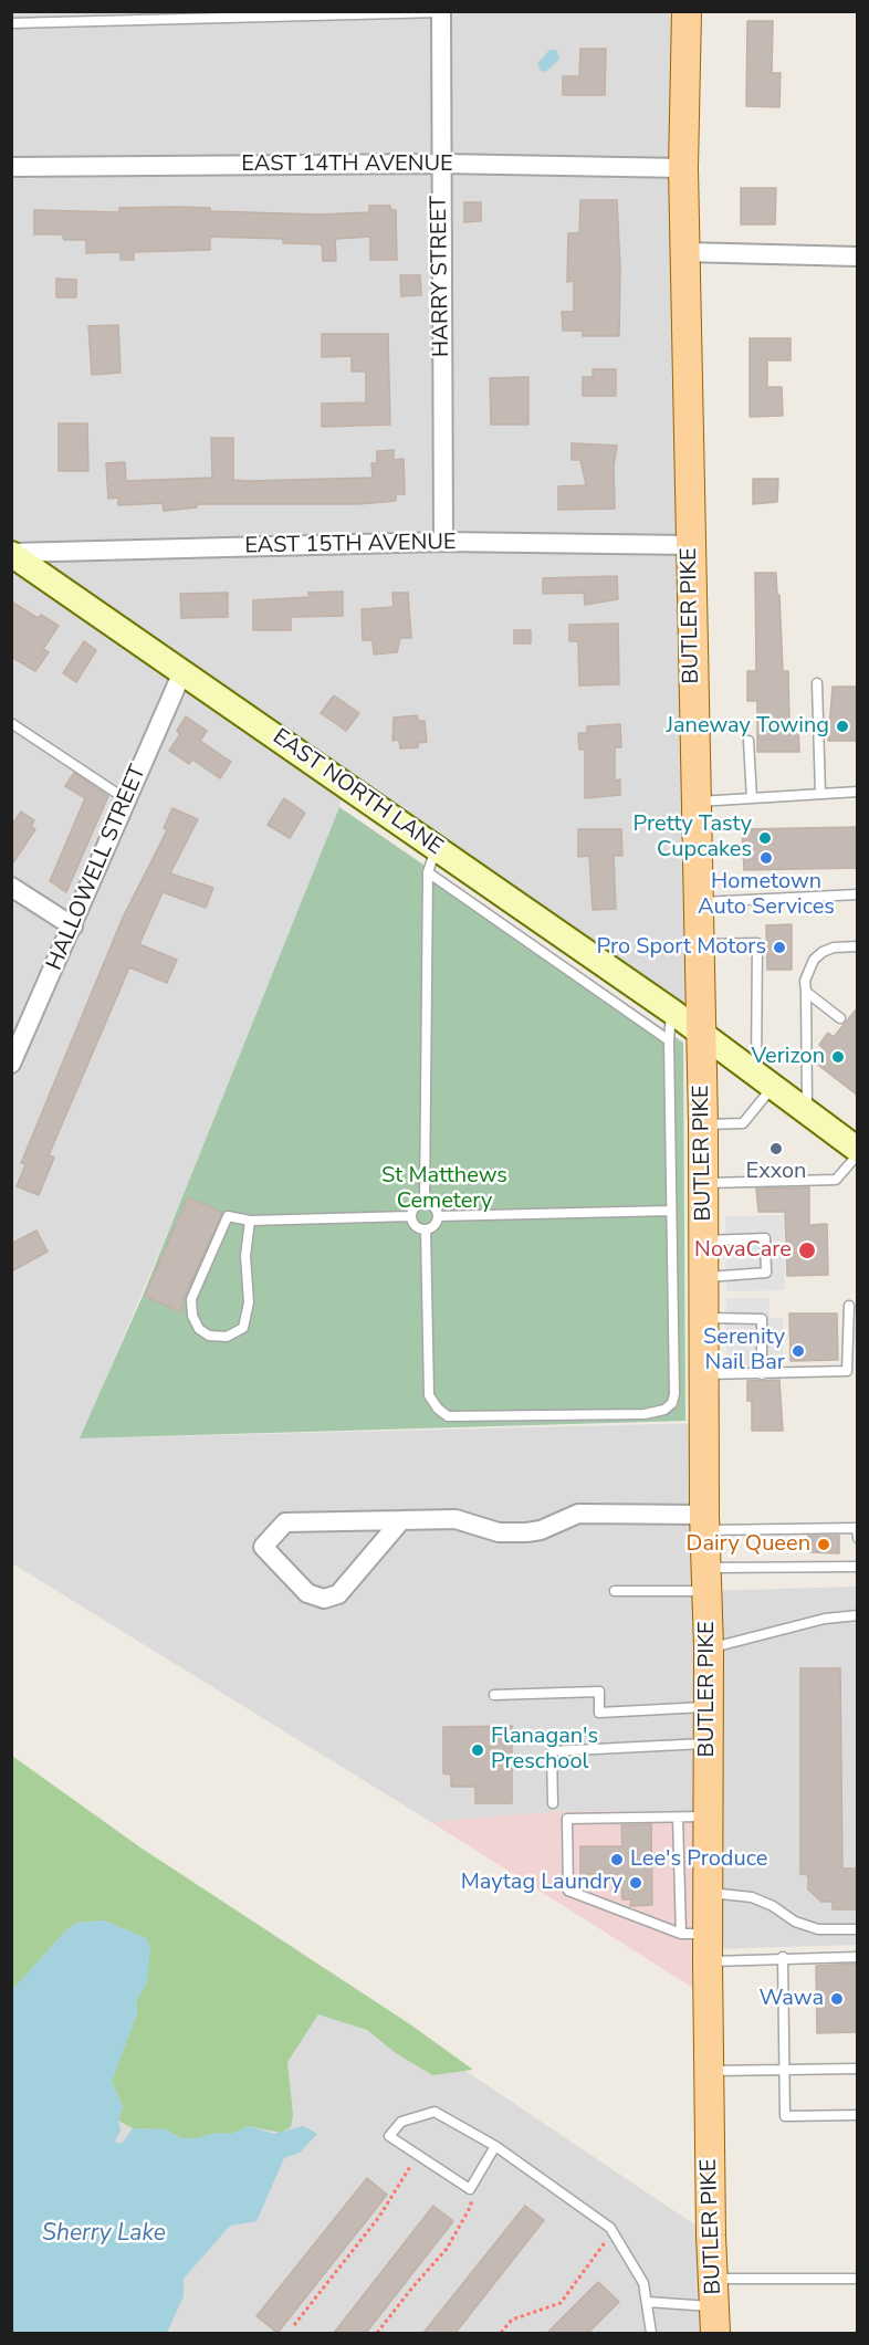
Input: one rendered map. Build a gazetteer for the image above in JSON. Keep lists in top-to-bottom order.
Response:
{
  "streets": {
    "main road": ["BUTLER PIKE"],
    "street": [
      "EAST 14TH AVENUE",
      "HARRY STREET",
      "EAST 15TH AVENUE",
      "EAST NORTH LANE",
      "HALLOWELL STREET"
    ]
  },
  "crossings": [
    ["EAST 14TH AVENUE", "HARRY STREET"],
    ["EAST 14TH AVENUE", "BUTLER PIKE"],
    ["HARRY STREET", "EAST 15TH AVENUE"],
    ["EAST 15TH AVENUE", "BUTLER PIKE"],
    ["EAST 15TH AVENUE", "EAST NORTH LANE"],
    ["BUTLER PIKE", "EAST NORTH LANE"],
    ["EAST NORTH LANE", "HALLOWELL STREET"]
  ],
  "water": ["Sherry Lake"],
  "parks": ["St Matthews Cemetery"],
  "places": [
    "Janeway Towing",
    "Pretty Tasty Cupcakes",
    "Hometown Auto Services",
    "Pro Sport Motors",
    "Verizon",
    "Exxon",
    "NovaCare",
    "Serenity Nail Bar",
    "Dairy Queen",
    "Flanagan's Preschool",
    "Lee's Produce",
    "Maytag Laundry",
    "Wawa"
  ]
}
